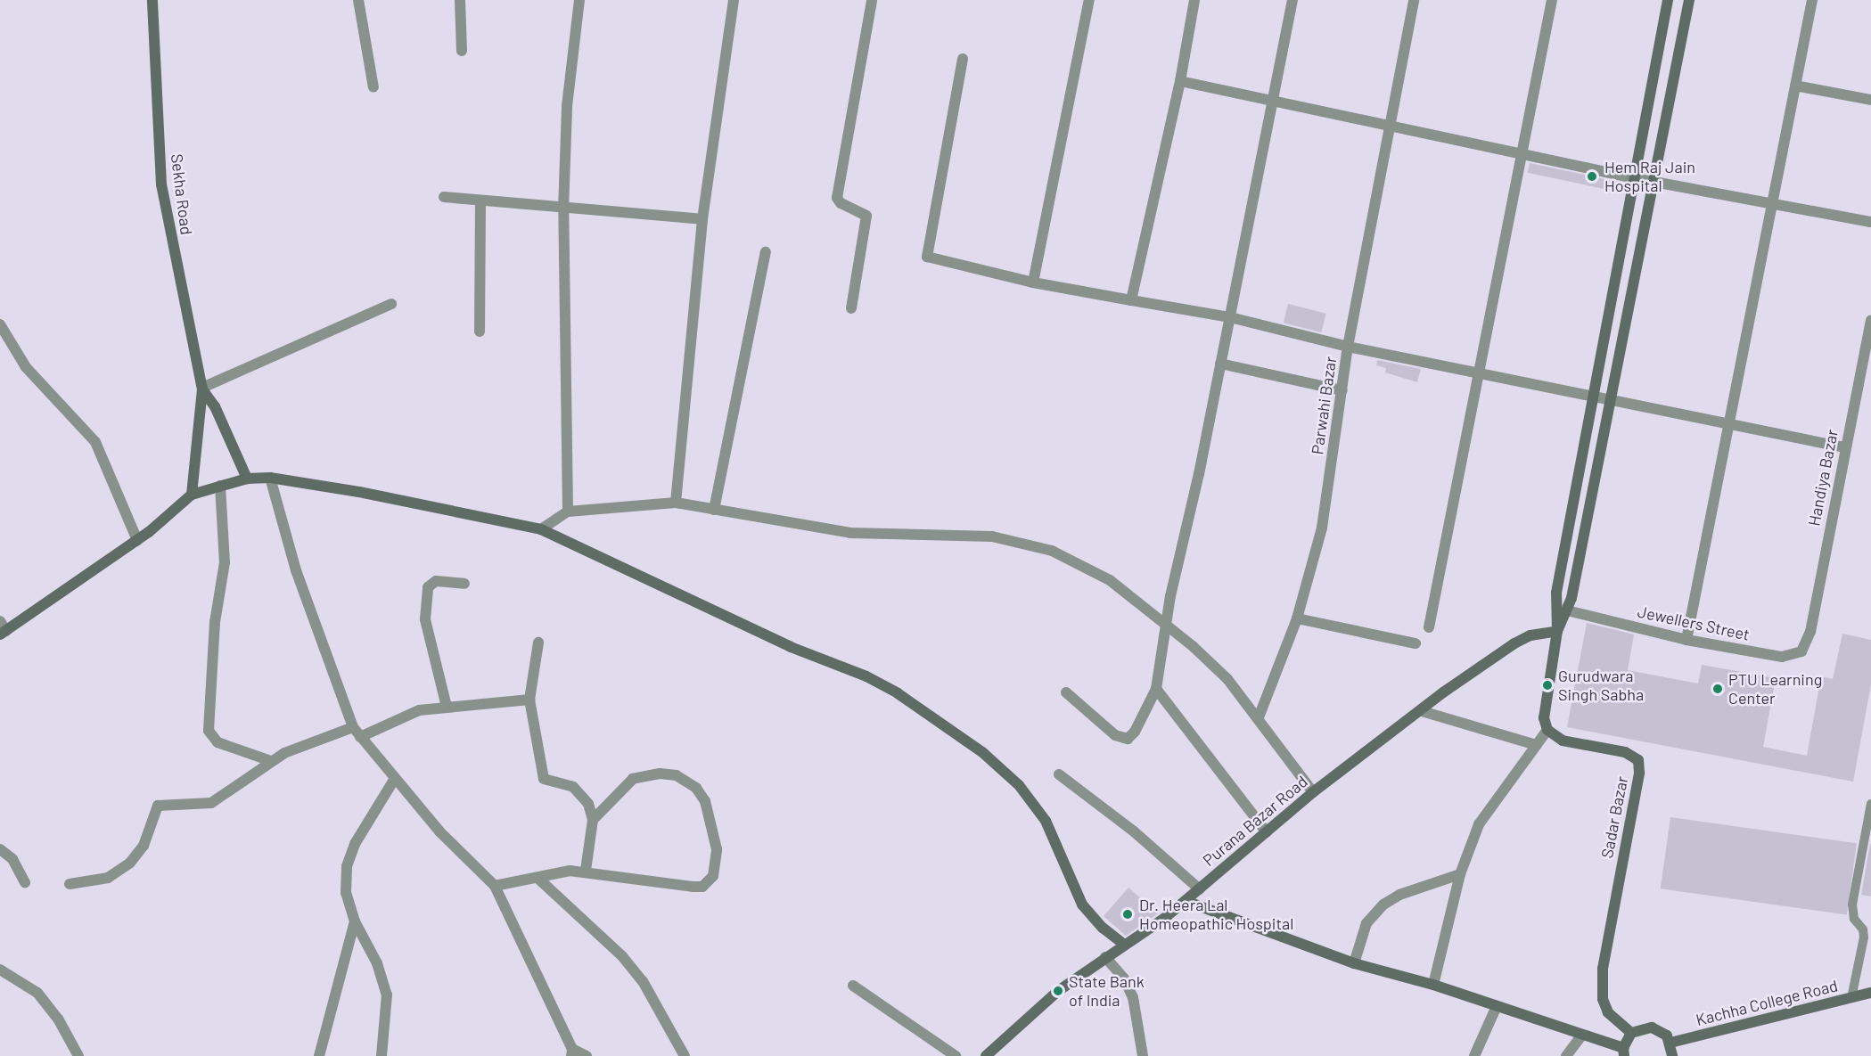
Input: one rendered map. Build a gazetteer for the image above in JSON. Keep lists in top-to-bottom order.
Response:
{
  "streets": {
    "street": [
      "Sekha Road",
      "Parwahi Bazar",
      "Handiya Bazar",
      "Jewellers Street",
      "Sadar Bazar",
      "Purana Bazar Road",
      "Kachha College Road"
    ]
  },
  "crossings": [
    ["Handiya Bazar", "Jewellers Street"]
  ],
  "places": [
    "Hem Raj Jain Hospital",
    "Gurudwara Singh Sabha",
    "PTU Learning Center",
    "Dr. Heera Lal Homeopathic Hospital",
    "State Bank of India"
  ]
}
